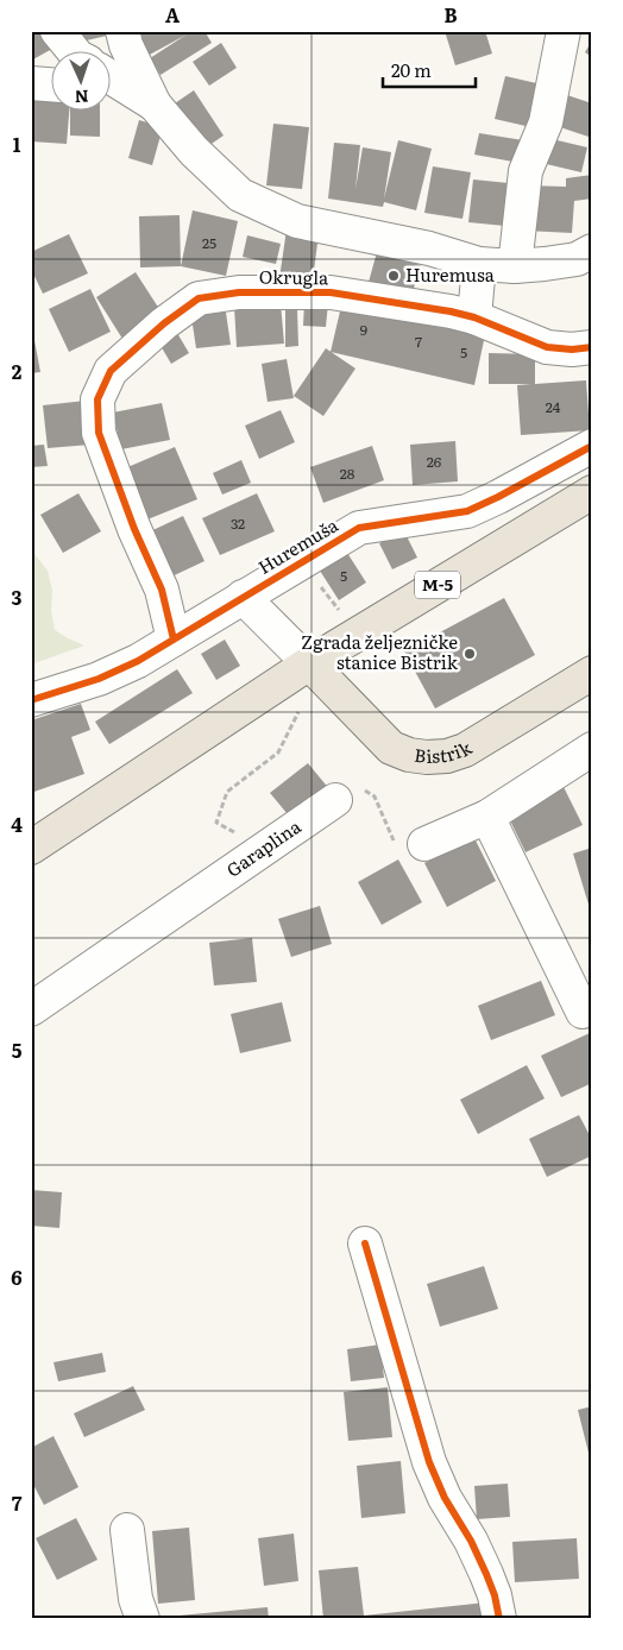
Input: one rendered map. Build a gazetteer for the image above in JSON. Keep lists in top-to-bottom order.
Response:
{
  "streets": {
    "main road": ["M-5", "Bistrik"],
    "street": ["Okrugla", "Huremuša", "Garaplina"]
  },
  "crossings": [
    ["Okrugla", "Huremuša"],
    ["M-5", "Bistrik"]
  ],
  "places": ["Huremusa", "Zgrada željezničke stanice Bistrik"],
  "house_numbers": [
    "25",
    "9",
    "7",
    "5",
    "24",
    "26",
    "28",
    "32",
    "5"
  ],
  "scale_bar": "20 m",
  "north": "bottom",
  "grid": {
    "columns": ["A", "B"],
    "rows": [
      "1",
      "2",
      "3",
      "4",
      "5",
      "6",
      "7"
    ]
  }
}
